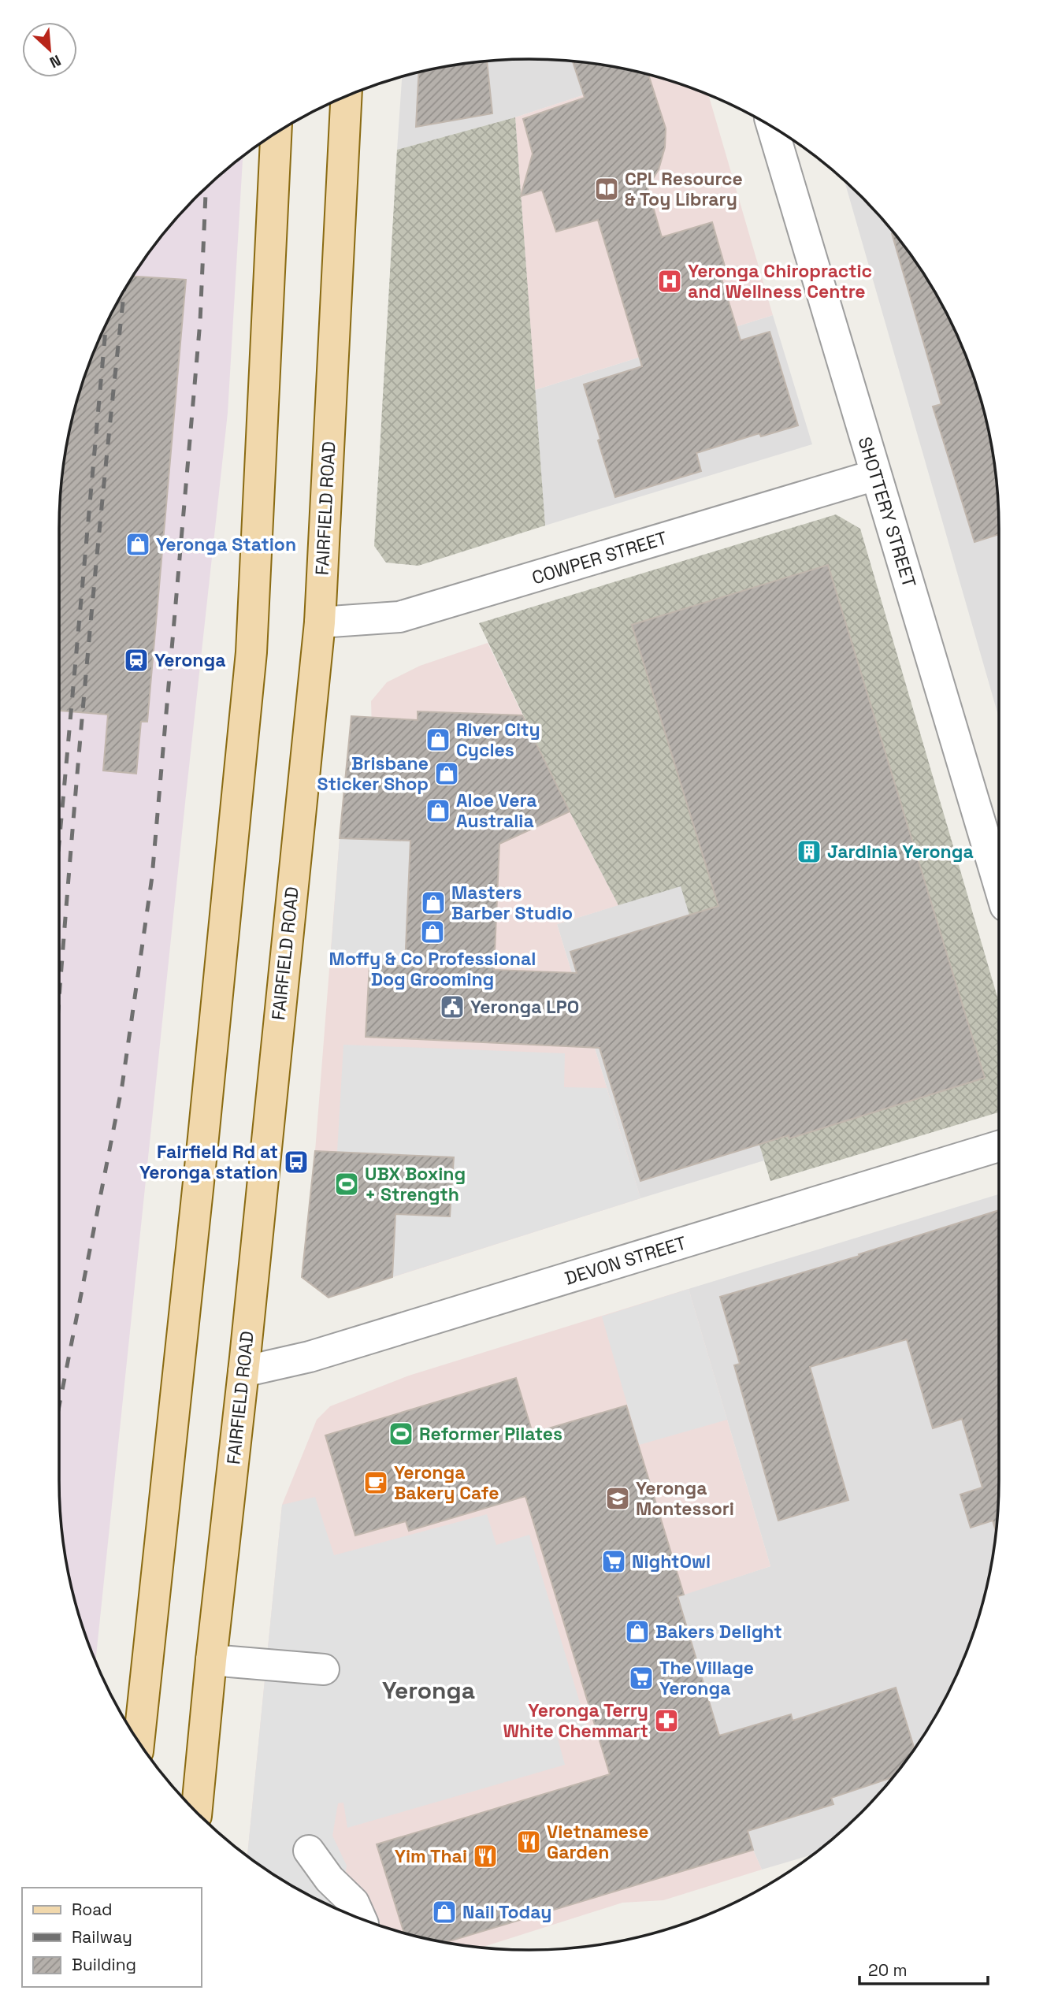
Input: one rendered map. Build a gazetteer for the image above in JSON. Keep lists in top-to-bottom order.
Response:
{
  "streets": {
    "main road": ["FAIRFIELD ROAD"],
    "street": ["SHOTTERY STREET", "COWPER STREET", "DEVON STREET"]
  },
  "crossings": [
    ["FAIRFIELD ROAD", "COWPER STREET"],
    ["FAIRFIELD ROAD", "DEVON STREET"],
    ["SHOTTERY STREET", "COWPER STREET"]
  ],
  "districts": ["Yeronga"],
  "places": {
    "library": ["CPL Resource & Toy Library"],
    "hospital": ["Yeronga Chiropractic and Wellness Centre"],
    "shop": [
      "Yeronga Station",
      "River City Cycles",
      "Brisbane Sticker Shop",
      "Aloe Vera Australia",
      "Masters Barber Studio",
      "Moffy & Co Professional Dog Grooming",
      "Bakers Delight",
      "Nail Today"
    ],
    "station": ["Yeronga"],
    "building": ["Jardinia Yeronga"],
    "public building": ["Yeronga LPO"],
    "bus stop": ["Fairfield Rd at Yeronga station"],
    "sports": ["UBX Boxing + Strength", "Reformer Pilates"],
    "cafe": ["Yeronga Bakery Cafe"],
    "school or university": ["Yeronga Montessori"],
    "supermarket": ["NightOwl", "The Village Yeronga"],
    "pharmacy": ["Yeronga Terry White Chemmart"],
    "restaurant": ["Vietnamese Garden", "Yim Thai"]
  },
  "legend": ["Road", "Railway", "Building"],
  "scale_bar": "20 m",
  "north": "bottom right"
}
